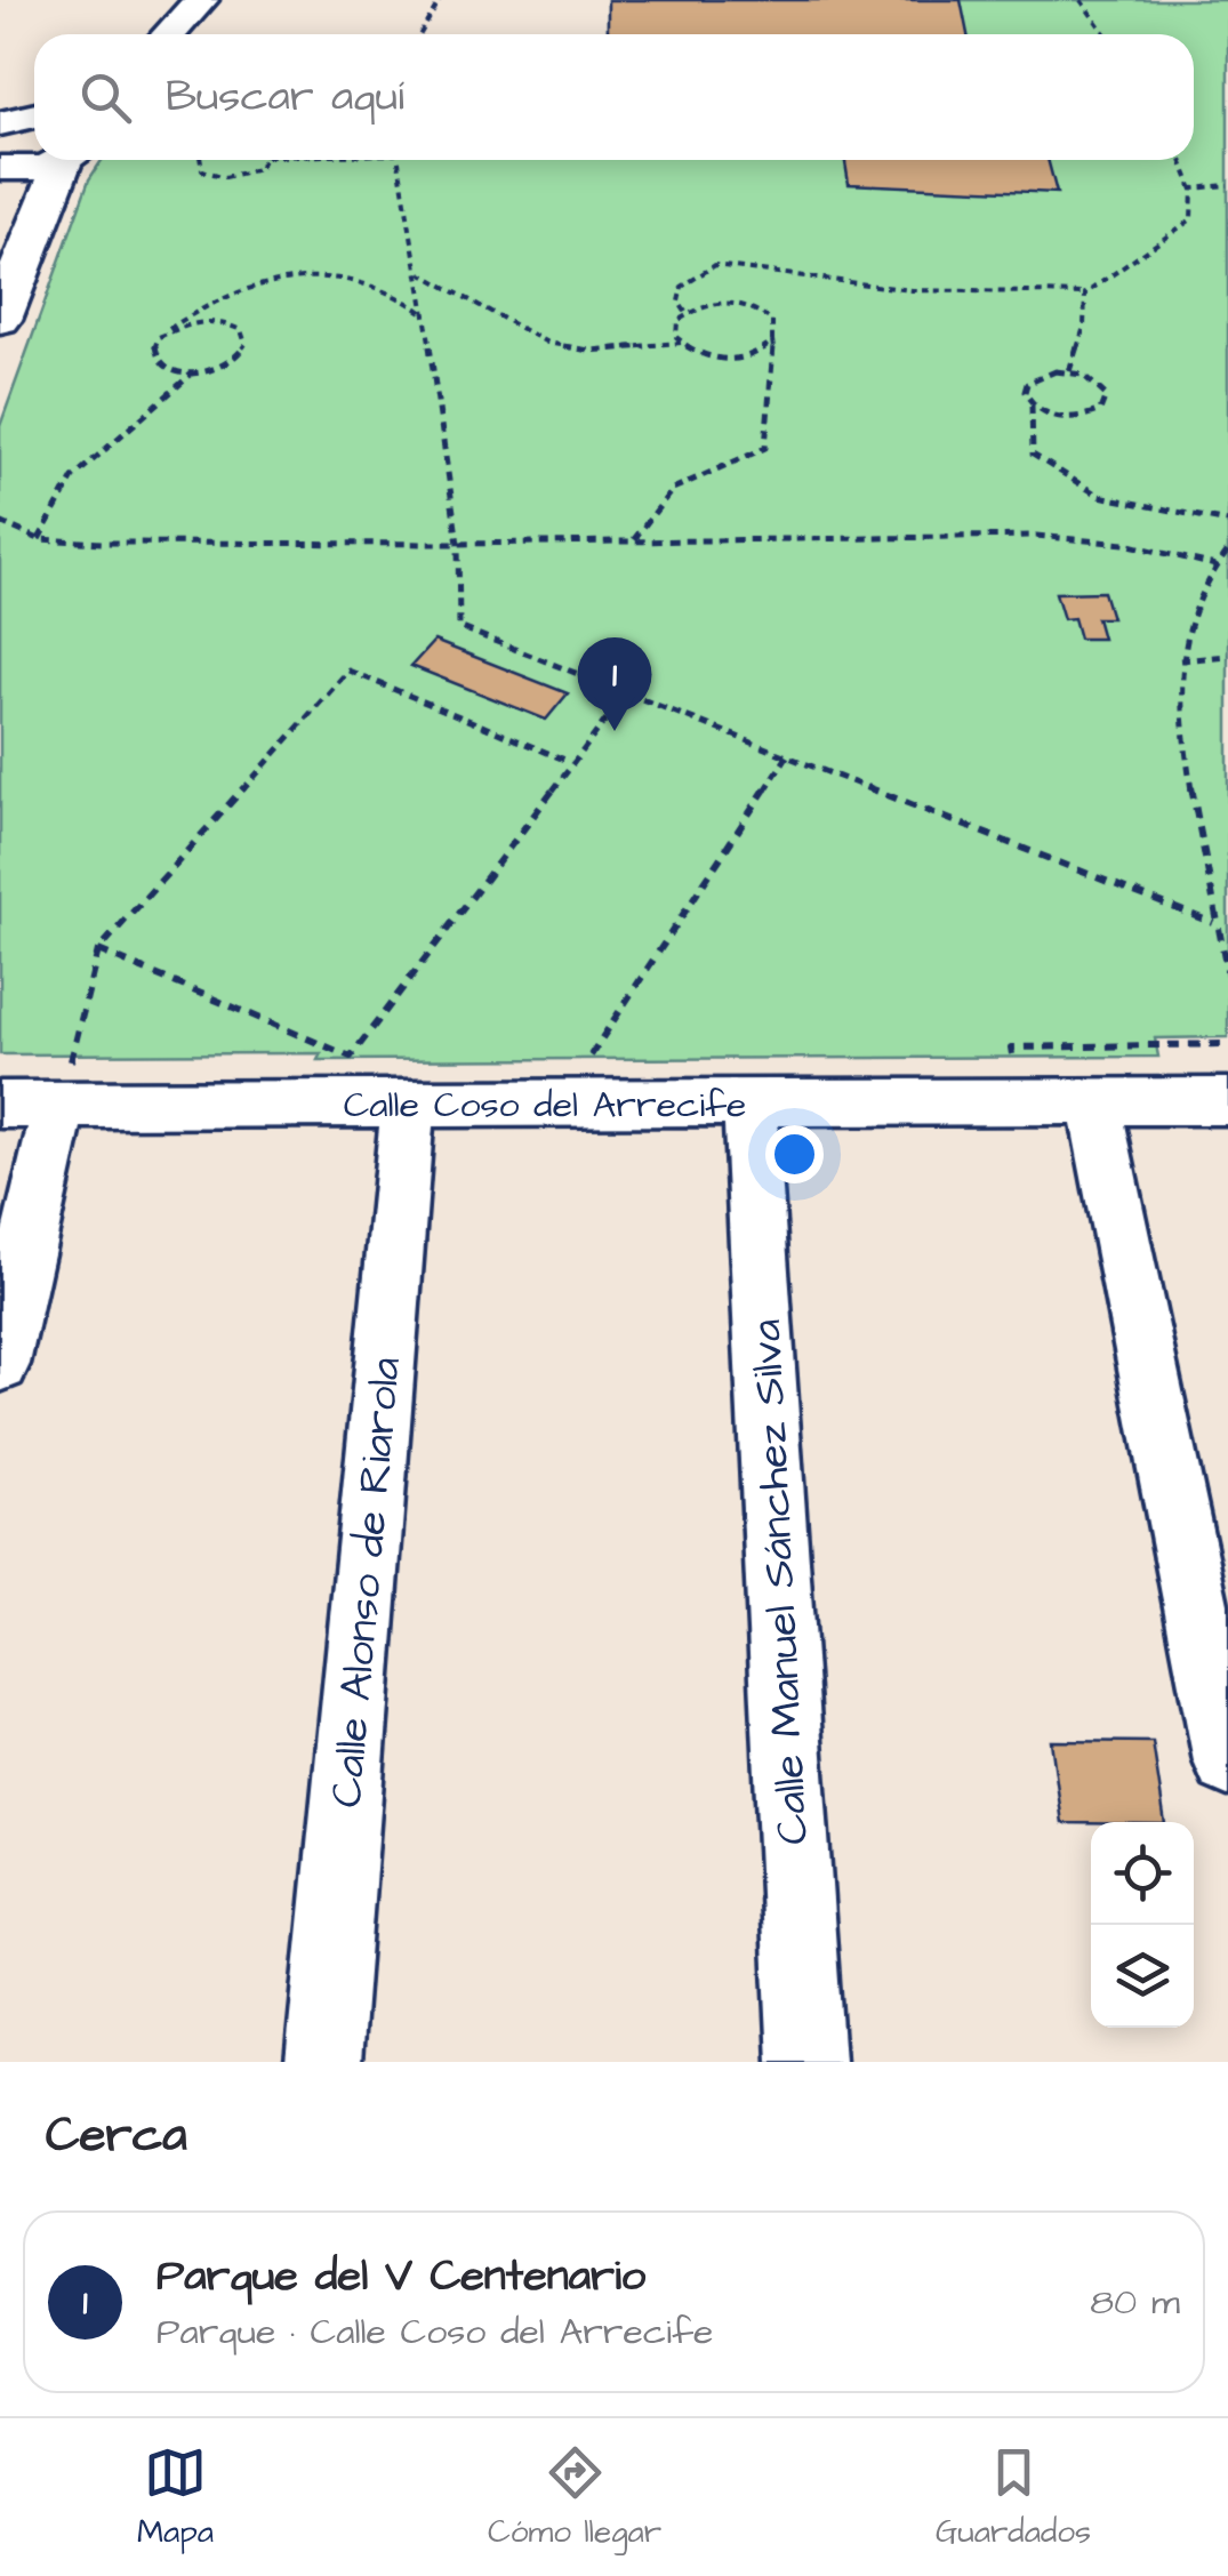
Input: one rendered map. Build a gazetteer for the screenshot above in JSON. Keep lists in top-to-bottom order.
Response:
{
  "streets": {
    "street": ["Calle Coso del Arrecife", "Calle Alonso de Riarola", "Calle Manuel Sánchez Silva"]
  },
  "crossings": [
    ["Calle Coso del Arrecife", "Calle Alonso de Riarola"],
    ["Calle Coso del Arrecife", "Calle Manuel Sánchez Silva"]
  ],
  "page": {
    "search": "Buscar aquí",
    "pins": "1",
    "heading": "Cerca",
    "list": [
      {
        "mark": "1",
        "name": "Parque del V Centenario",
        "note": "Parque · Calle Coso del Arrecife",
        "value": "80 m"
      }
    ],
    "nav": ["Mapa", "Cómo llegar", "Guardados"]
  }
}
